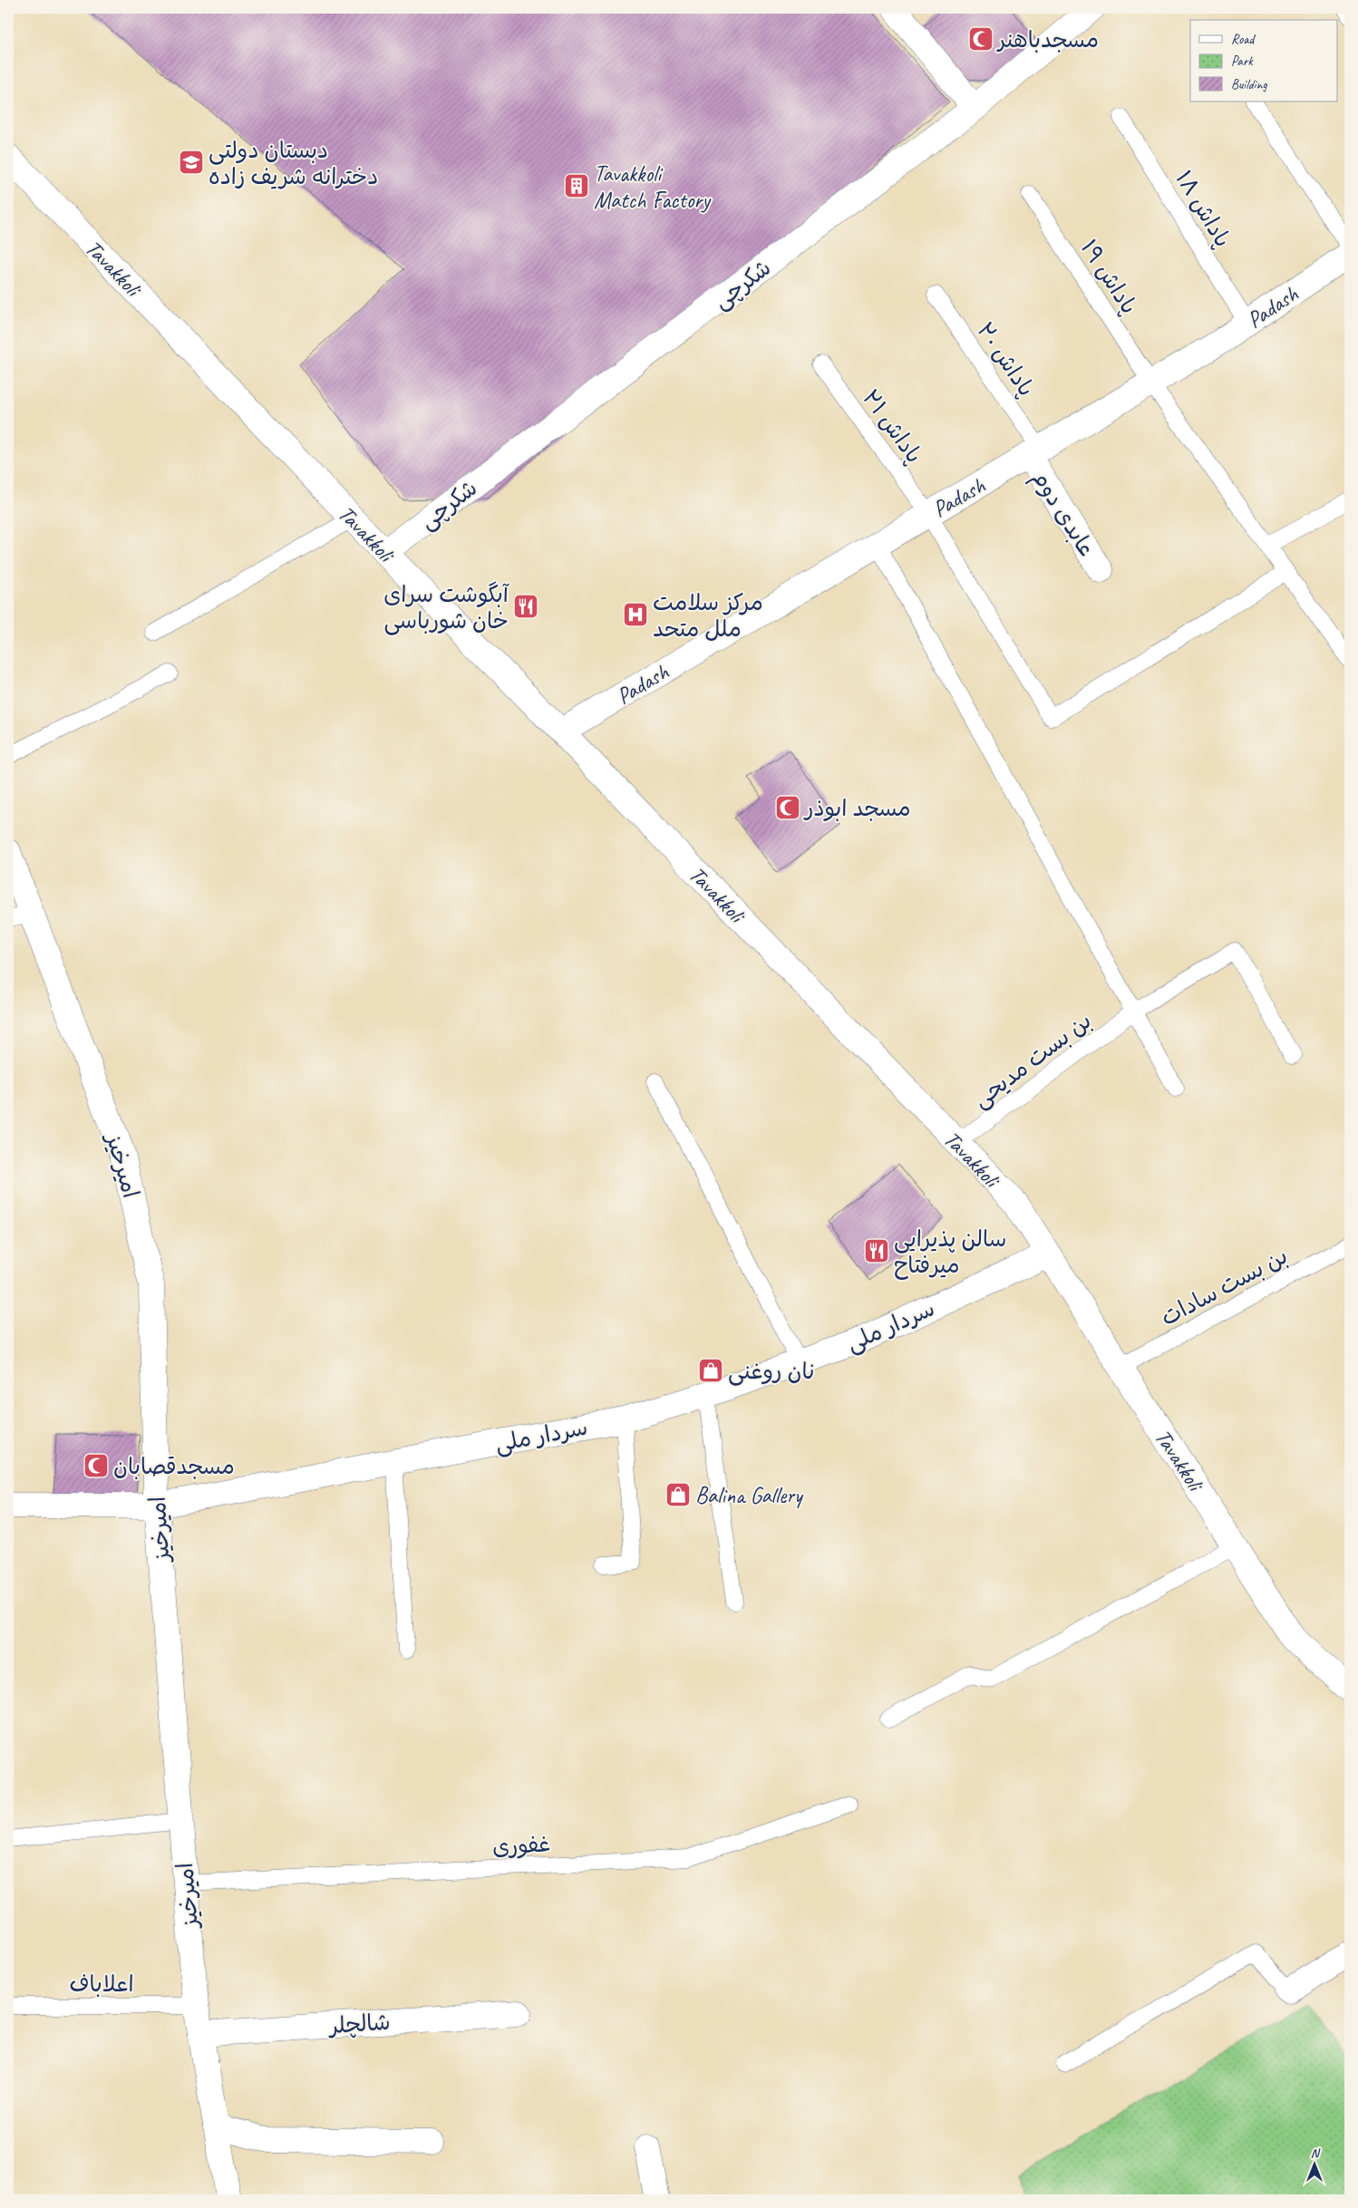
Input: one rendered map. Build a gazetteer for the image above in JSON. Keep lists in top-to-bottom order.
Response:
{
  "streets": {
    "street": [
      "Tavakkoli",
      "شکرچی",
      "Padash",
      "عابدی دوم",
      "امیرخیز",
      "سردار ملی",
      "شالچلر"
    ],
    "lane": [
      "پاداش ۱۸",
      "پاداش ۱۹",
      "پاداش ۲۰",
      "پاداش ۲۱",
      "بن بست مدیحی",
      "بن بست سادات",
      "غفوری",
      "اعلاباف"
    ]
  },
  "crossings": [
    ["پاداش ۱۸", "Padash"],
    ["Tavakkoli", "شکرچی"],
    ["Tavakkoli", "Padash"],
    ["Tavakkoli", "بن بست مدیحی"],
    ["Tavakkoli", "بن بست سادات"],
    ["Tavakkoli", "سردار ملی"],
    ["پاداش ۱۹", "Padash"],
    ["پاداش ۱۹", "پاداش ۲۱"],
    ["Padash", "پاداش ۲۰"],
    ["Padash", "پاداش ۲۱"],
    ["Padash", "عابدی دوم"],
    ["پاداش ۲۰", "عابدی دوم"],
    ["امیرخیز", "سردار ملی"],
    ["امیرخیز", "غفوری"],
    ["امیرخیز", "اعلاباف"],
    ["امیرخیز", "شالچلر"]
  ],
  "places": {
    "mosque": ["مسجدباهنر", "مسجد ابوذر", "مسجدقصابان"],
    "school or university": ["دبستان دولتی دخترانه شریف زاده"],
    "building": ["Tavakkoli Match Factory"],
    "restaurant": ["آبگوشت سرای خان شورباسی", "سالن پذیرایی میرفتاح"],
    "hospital": ["مرکز سلامت ملل متحد"],
    "shop": ["نان روغنی", "Balina Gallery"]
  },
  "legend": ["Road", "Park", "Building"],
  "north": "top"
}
